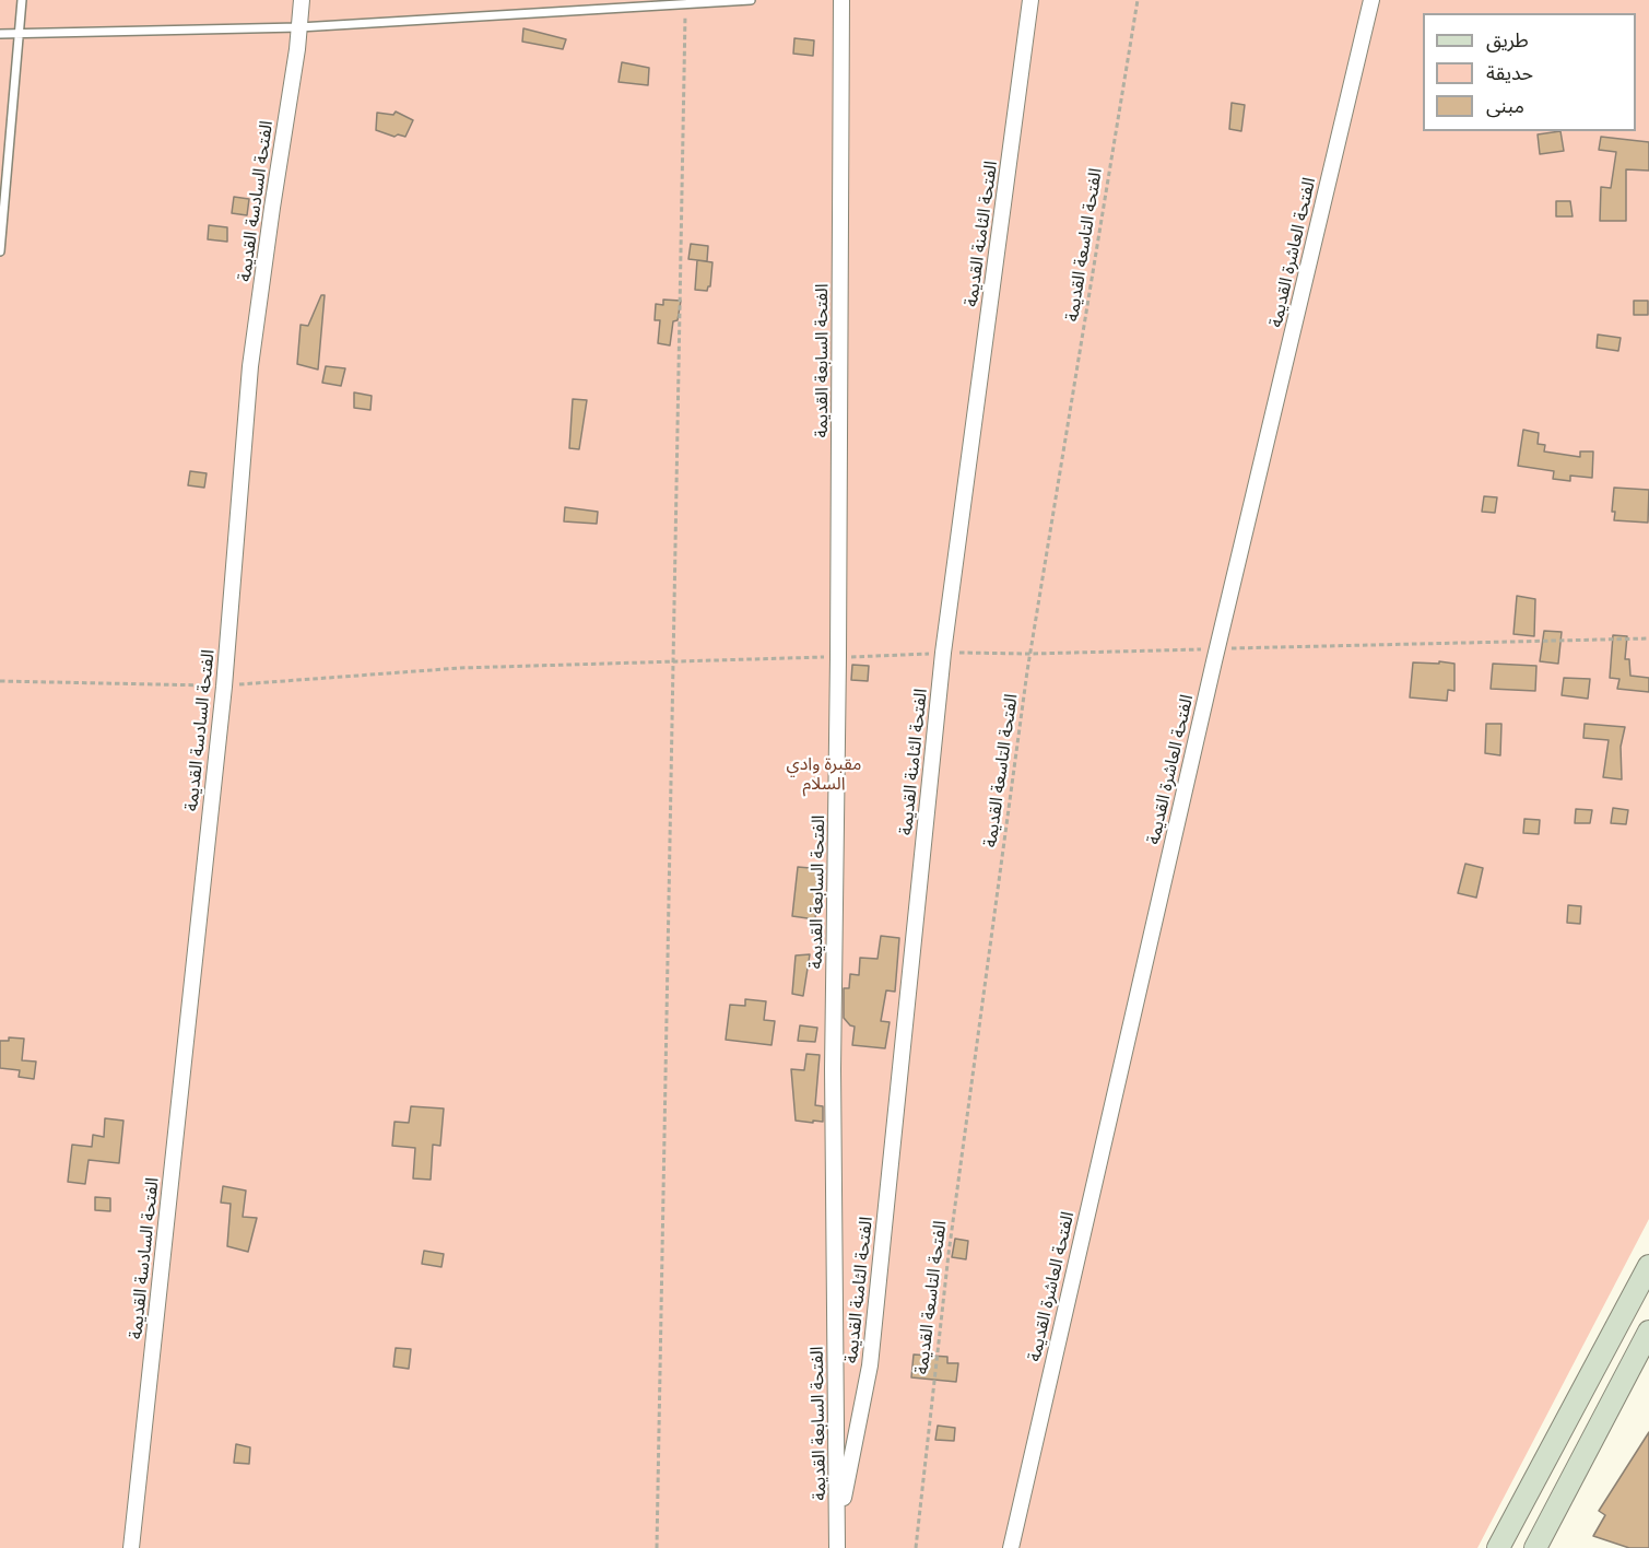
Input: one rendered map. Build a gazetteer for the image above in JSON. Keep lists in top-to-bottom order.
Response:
{
  "streets": {
    "street": [
      "الفتحة السادسة القديمة",
      "الفتحة الثامنة القديمة",
      "الفتحة العاشرة القديمة",
      "الفتحة السابعة القديمة"
    ],
    "path": ["الفتحة التاسعة القديمة"]
  },
  "crossings": [
    ["الفتحة الثامنة القديمة", "الفتحة السابعة القديمة"]
  ],
  "parks": ["مقبرة وادي السلام"],
  "legend": ["طريق", "حديقة", "مبنى"]
}
